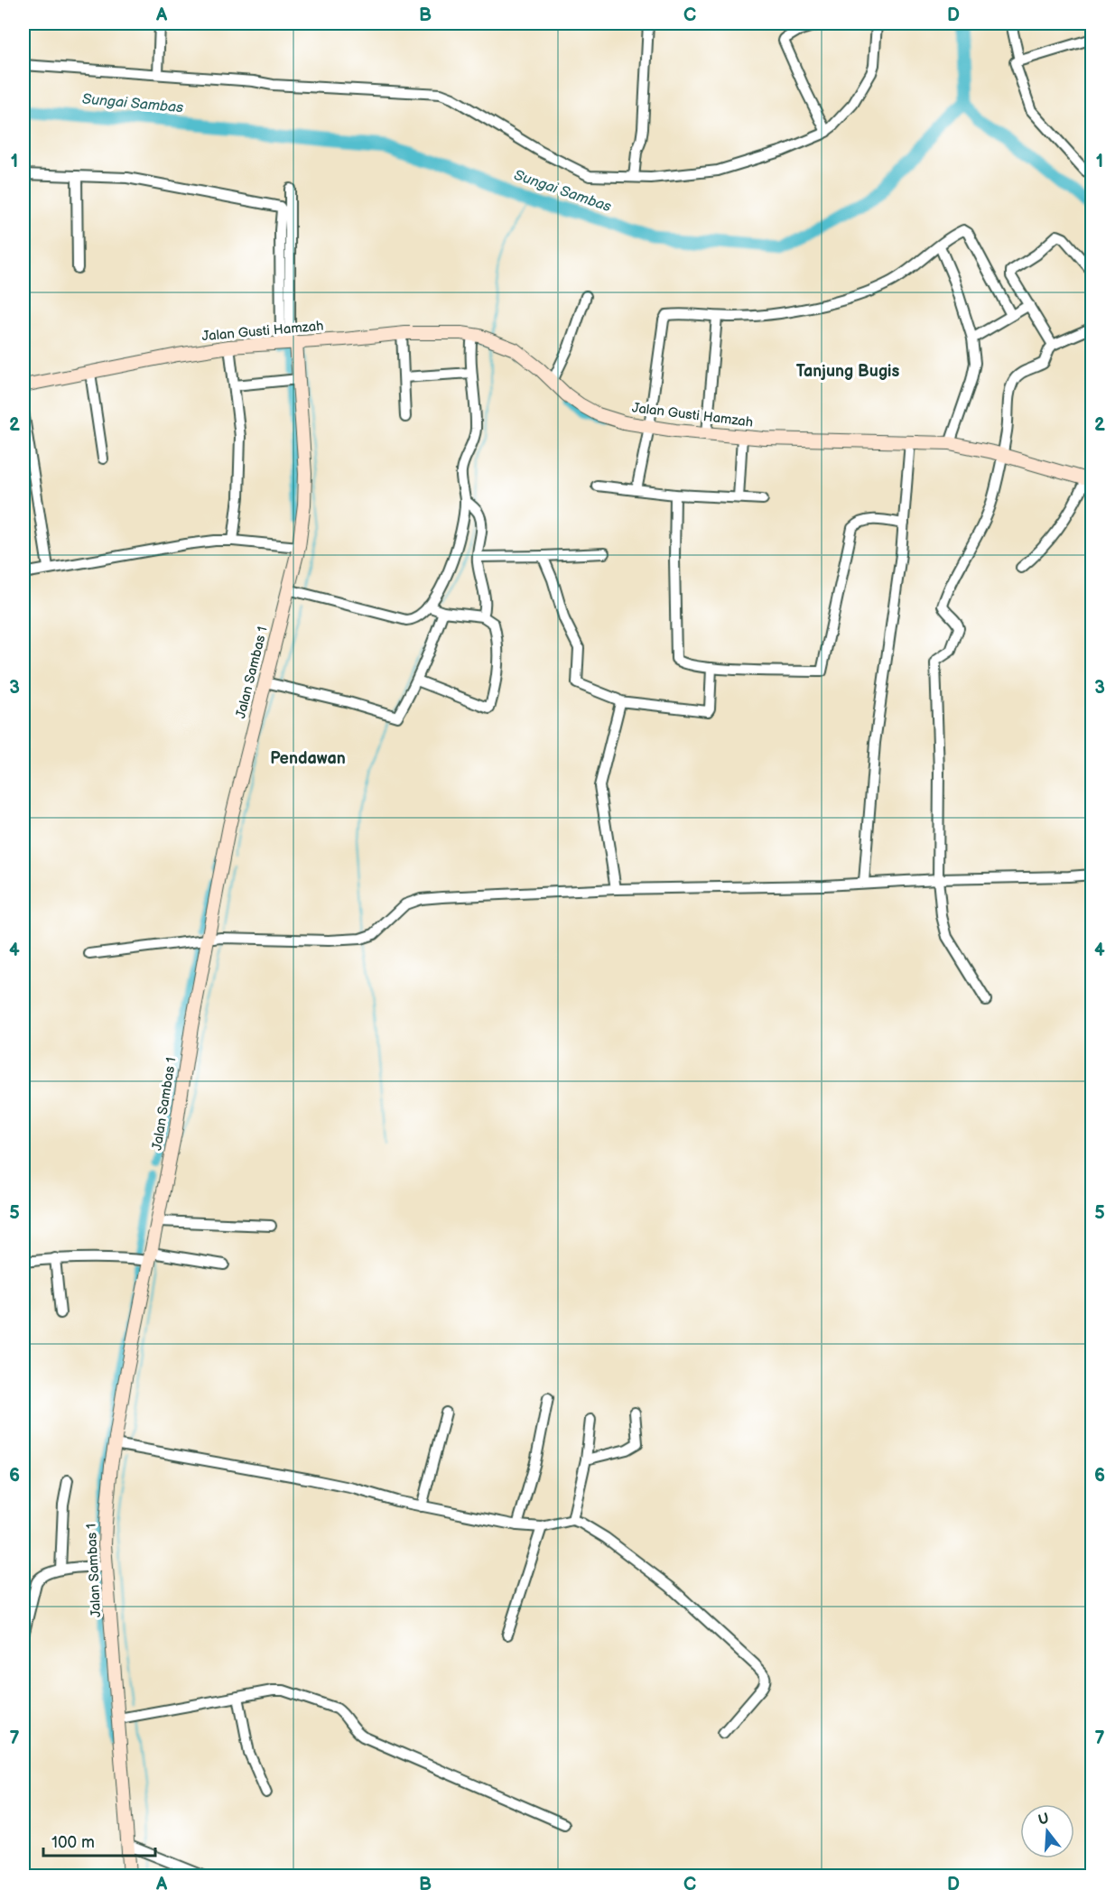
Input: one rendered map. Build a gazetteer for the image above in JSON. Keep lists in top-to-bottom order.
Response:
{
  "streets": {
    "street": ["Jalan Gusti Hamzah", "Jalan Sambas 1"]
  },
  "crossings": [
    ["Jalan Gusti Hamzah", "Jalan Sambas 1"]
  ],
  "districts": ["Tanjung Bugis", "Pendawan"],
  "water": ["Sungai Sambas"],
  "scale_bar": "100 m",
  "north": "top",
  "grid": {
    "columns": [
      "A",
      "B",
      "C",
      "D"
    ],
    "rows": [
      "1",
      "2",
      "3",
      "4",
      "5",
      "6",
      "7"
    ]
  }
}
